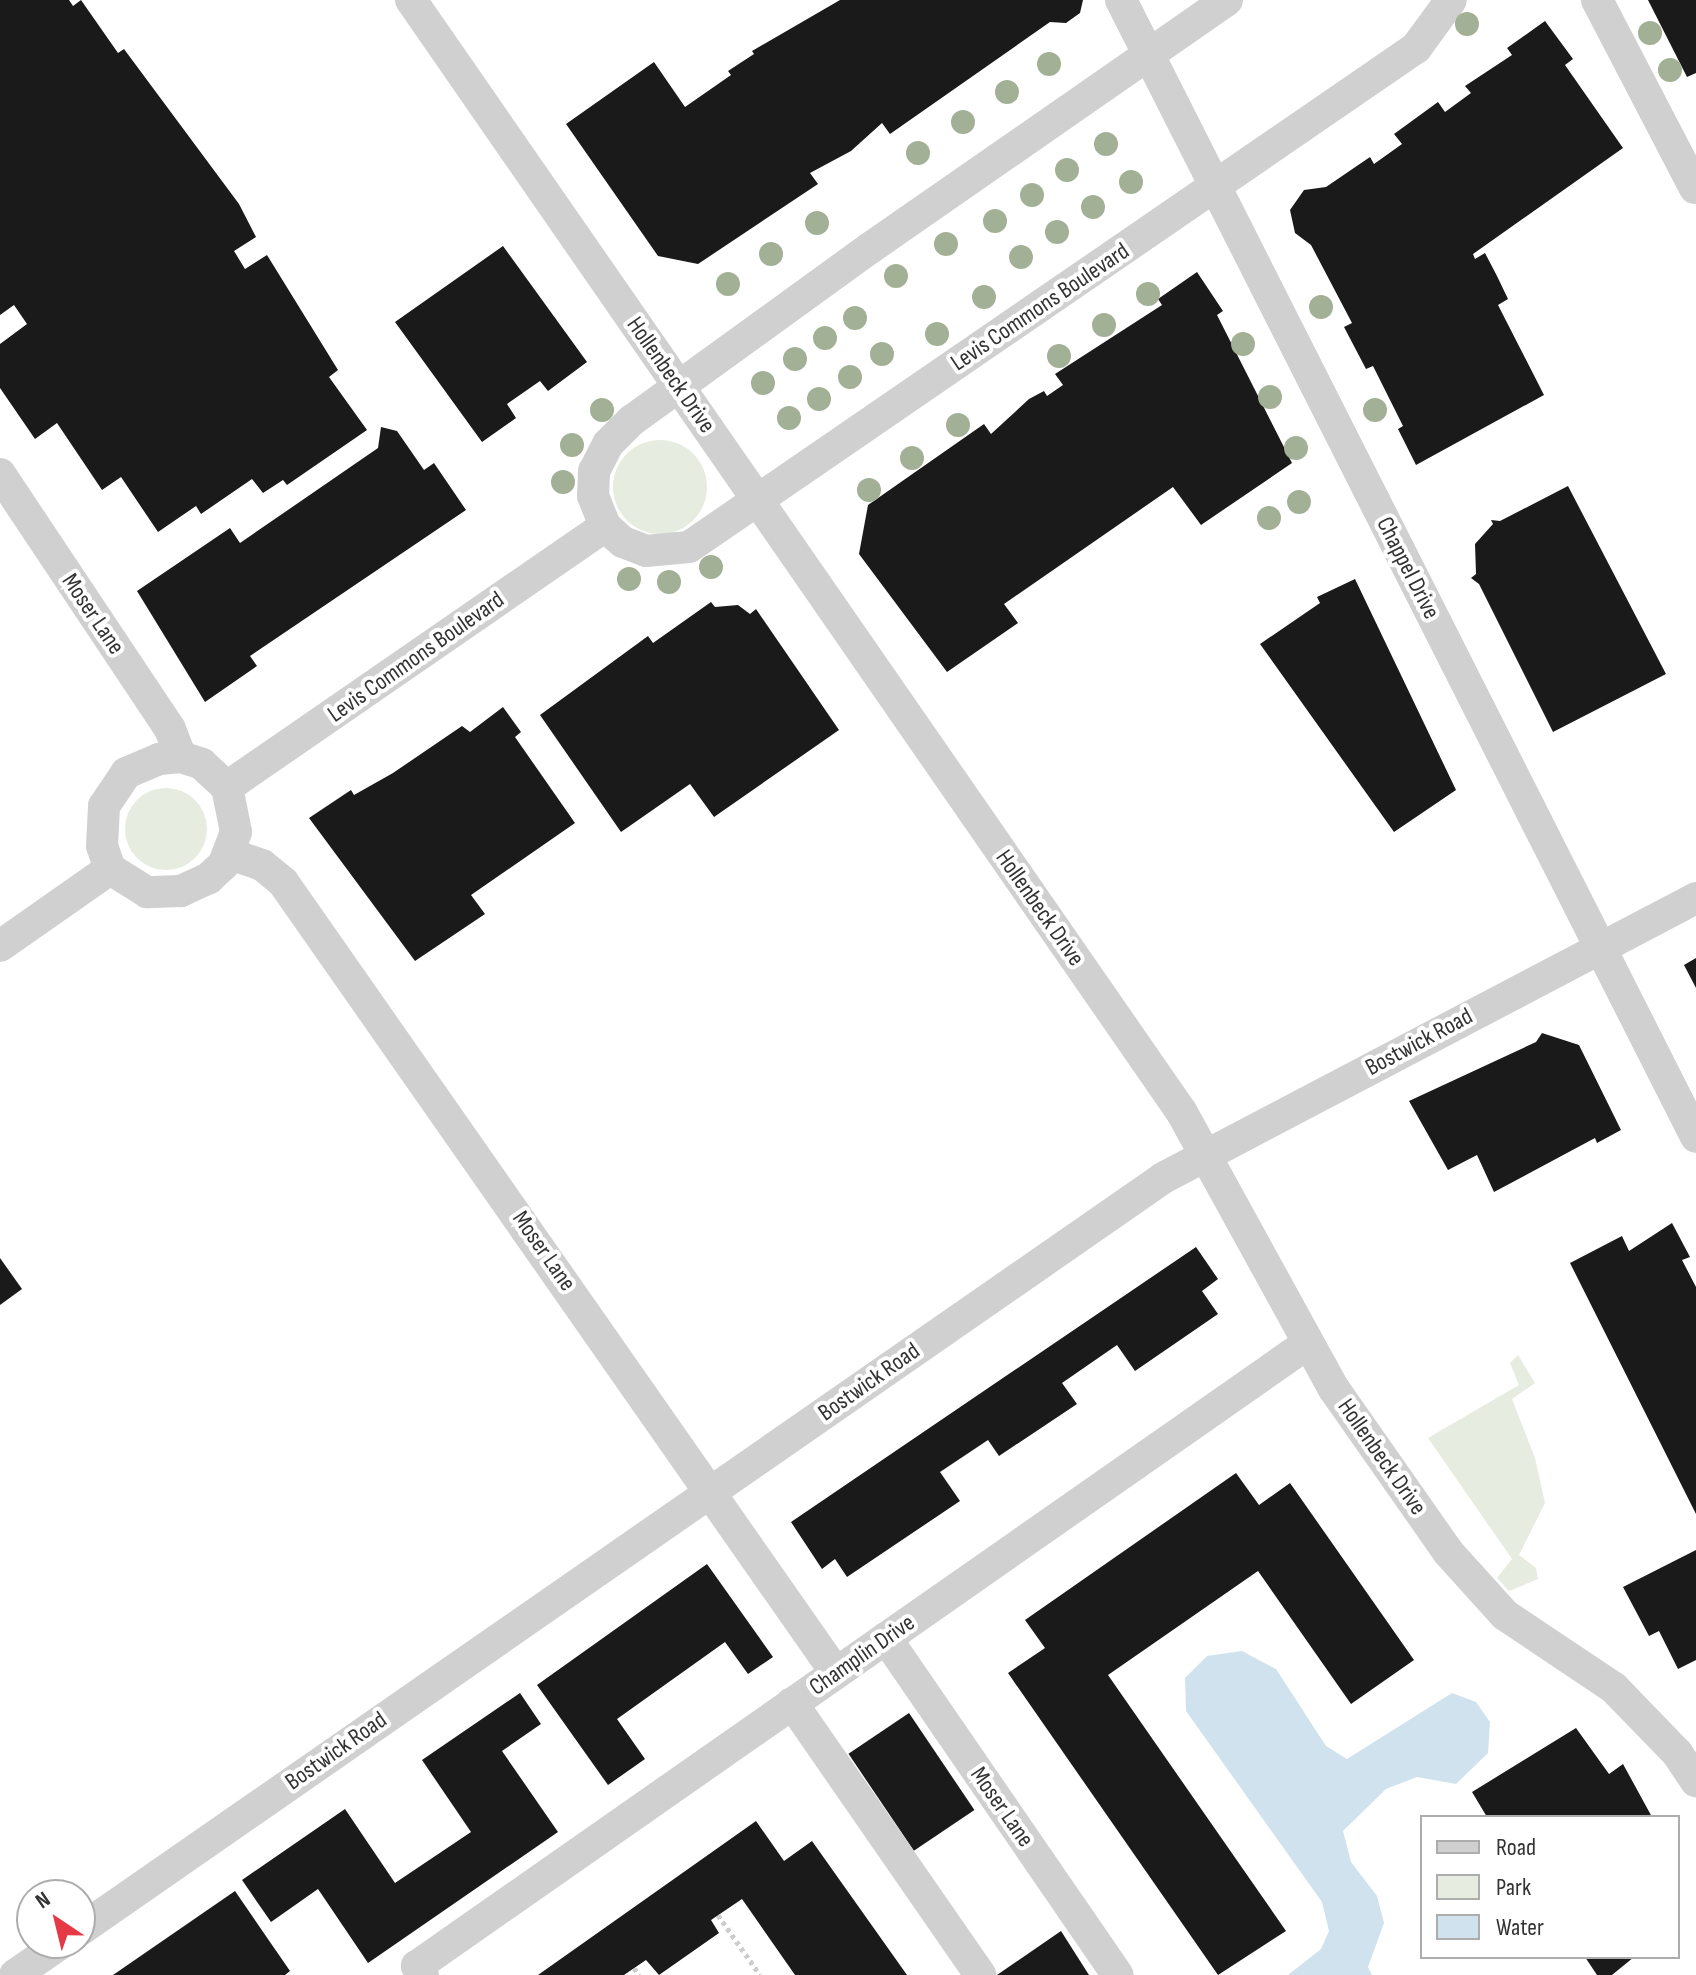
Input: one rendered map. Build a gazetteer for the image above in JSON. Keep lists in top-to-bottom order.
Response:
{
  "streets": {
    "street": [
      "Levis Commons Boulevard",
      "Hollenbeck Drive",
      "Chappel Drive",
      "Moser Lane",
      "Bostwick Road",
      "Champlin Drive"
    ]
  },
  "crossings": [
    ["Levis Commons Boulevard", "Hollenbeck Drive"],
    ["Levis Commons Boulevard", "Chappel Drive"],
    ["Levis Commons Boulevard", "Moser Lane"],
    ["Hollenbeck Drive", "Bostwick Road"],
    ["Hollenbeck Drive", "Champlin Drive"],
    ["Chappel Drive", "Bostwick Road"],
    ["Moser Lane", "Bostwick Road"],
    ["Moser Lane", "Champlin Drive"]
  ],
  "legend": ["Road", "Park", "Water"],
  "north": "top left"
}
